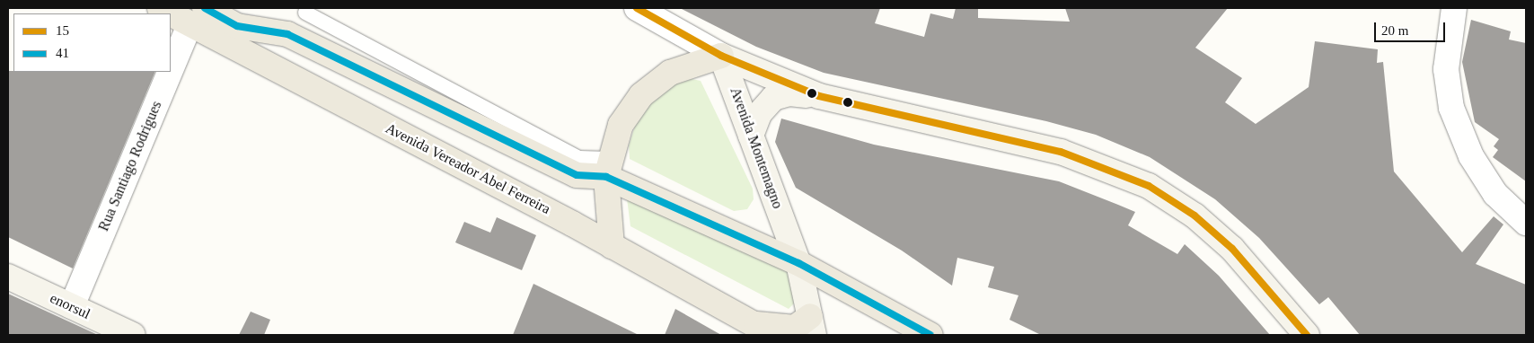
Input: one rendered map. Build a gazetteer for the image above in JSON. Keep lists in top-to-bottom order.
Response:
{
  "streets": {
    "main road": ["Avenida Vereador Abel Ferreira"],
    "street": ["Avenida Montemagno", "Rua Santiago Rodrigues", "enorsul"]
  },
  "crossings": [
    ["Avenida Montemagno", "Avenida Vereador Abel Ferreira"],
    ["Rua Santiago Rodrigues", "Avenida Vereador Abel Ferreira"],
    ["Rua Santiago Rodrigues", "enorsul"]
  ],
  "lines": ["transit line 15", "transit line 41"],
  "legend": ["15", "41"],
  "scale_bar": "20 m"
}
